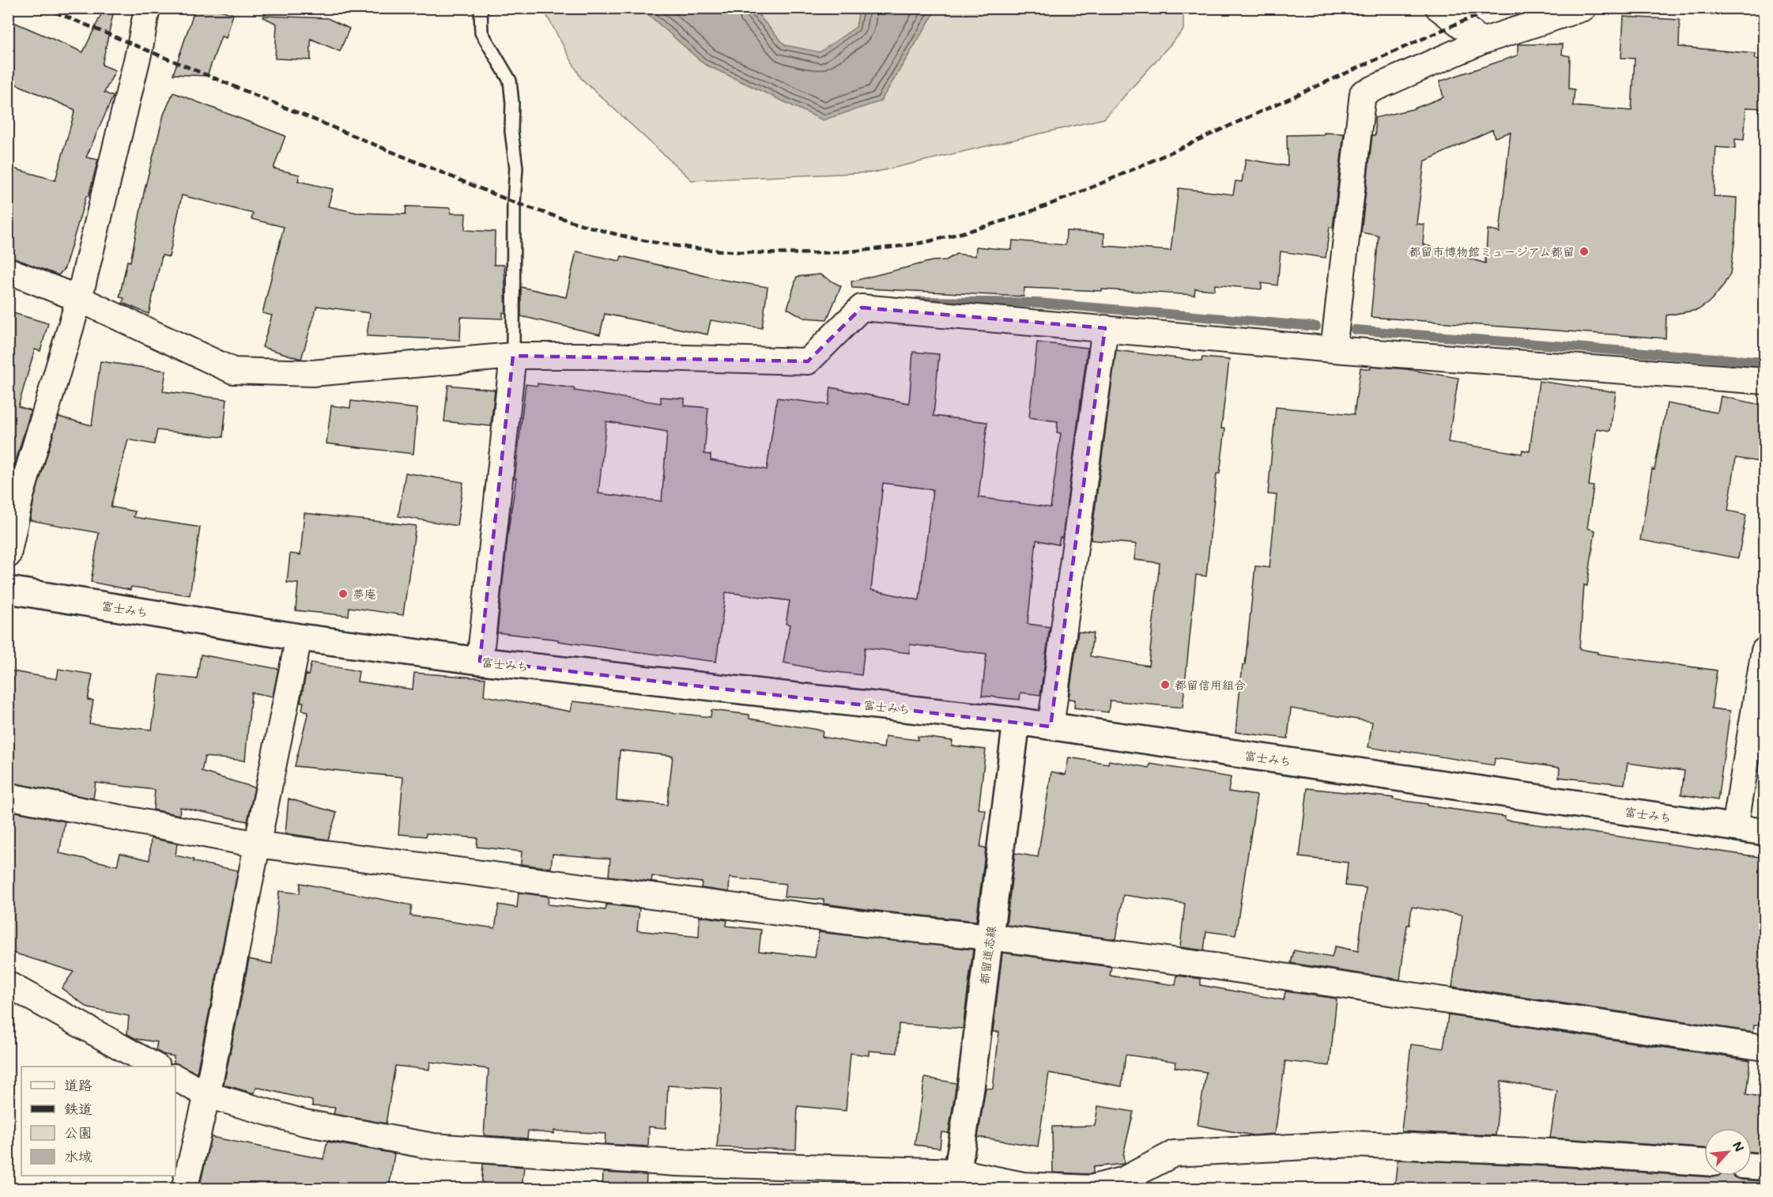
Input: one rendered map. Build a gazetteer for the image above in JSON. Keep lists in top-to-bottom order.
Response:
{
  "streets": {
    "main road": ["富士みち", "都留道志線"]
  },
  "crossings": [
    ["富士みち", "都留道志線"]
  ],
  "places": ["都留市博物館ミュージアム都留", "夢庵", "都留信用組合"],
  "legend": [
    "道路",
    "鉄道",
    "公園",
    "水域"
  ],
  "north": "top right"
}
